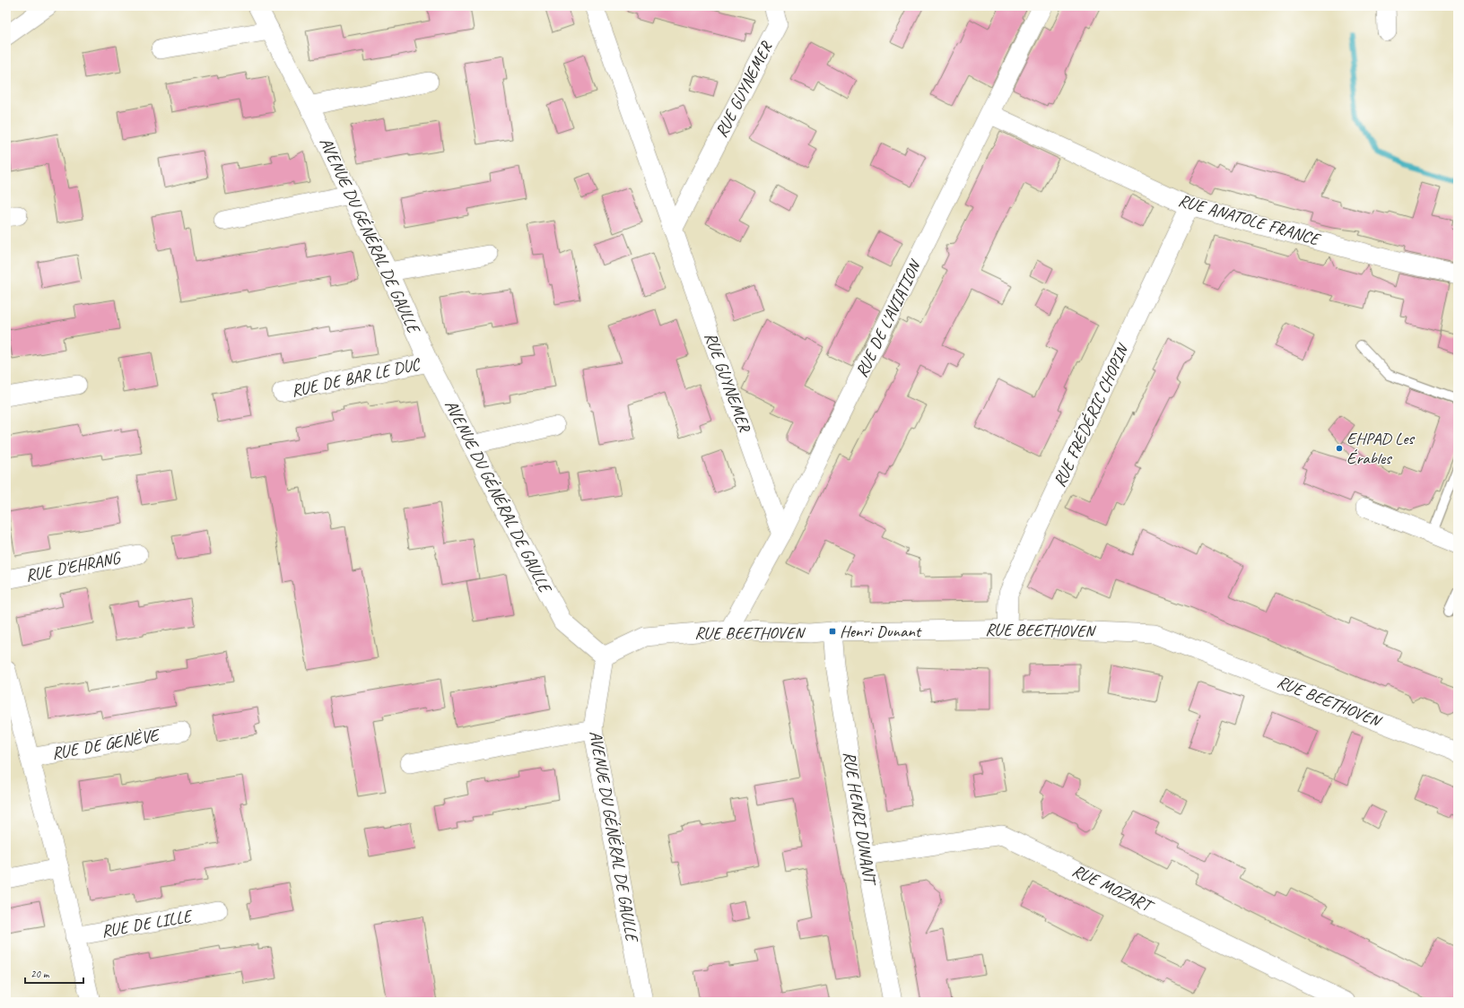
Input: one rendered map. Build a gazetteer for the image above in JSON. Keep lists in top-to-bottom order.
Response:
{
  "streets": {
    "street": [
      "RUE GUYNEMER",
      "RUE ANATOLE FRANCE",
      "AVENUE DU GÉNÉRAL DE GAULLE",
      "RUE DE L'AVIATION",
      "RUE DE BAR LE DUC",
      "RUE FRÉDÉRIC CHOPIN",
      "RUE D'EHRANG",
      "RUE BEETHOVEN",
      "RUE DE GENÈVE",
      "RUE HENRI DUNANT",
      "RUE MOZART",
      "RUE DE LILLE"
    ]
  },
  "crossings": [
    ["RUE GUYNEMER", "RUE DE L'AVIATION"],
    ["RUE ANATOLE FRANCE", "RUE DE L'AVIATION"],
    ["RUE ANATOLE FRANCE", "RUE FRÉDÉRIC CHOPIN"],
    ["AVENUE DU GÉNÉRAL DE GAULLE", "RUE DE BAR LE DUC"],
    ["AVENUE DU GÉNÉRAL DE GAULLE", "RUE BEETHOVEN"],
    ["RUE DE L'AVIATION", "RUE BEETHOVEN"],
    ["RUE FRÉDÉRIC CHOPIN", "RUE BEETHOVEN"],
    ["RUE BEETHOVEN", "RUE HENRI DUNANT"],
    ["RUE HENRI DUNANT", "RUE MOZART"]
  ],
  "places": {
    "other": ["EHPAD Les Érables"],
    "transit": ["Henri Dunant"]
  },
  "scale_bar": "20 m"
}
